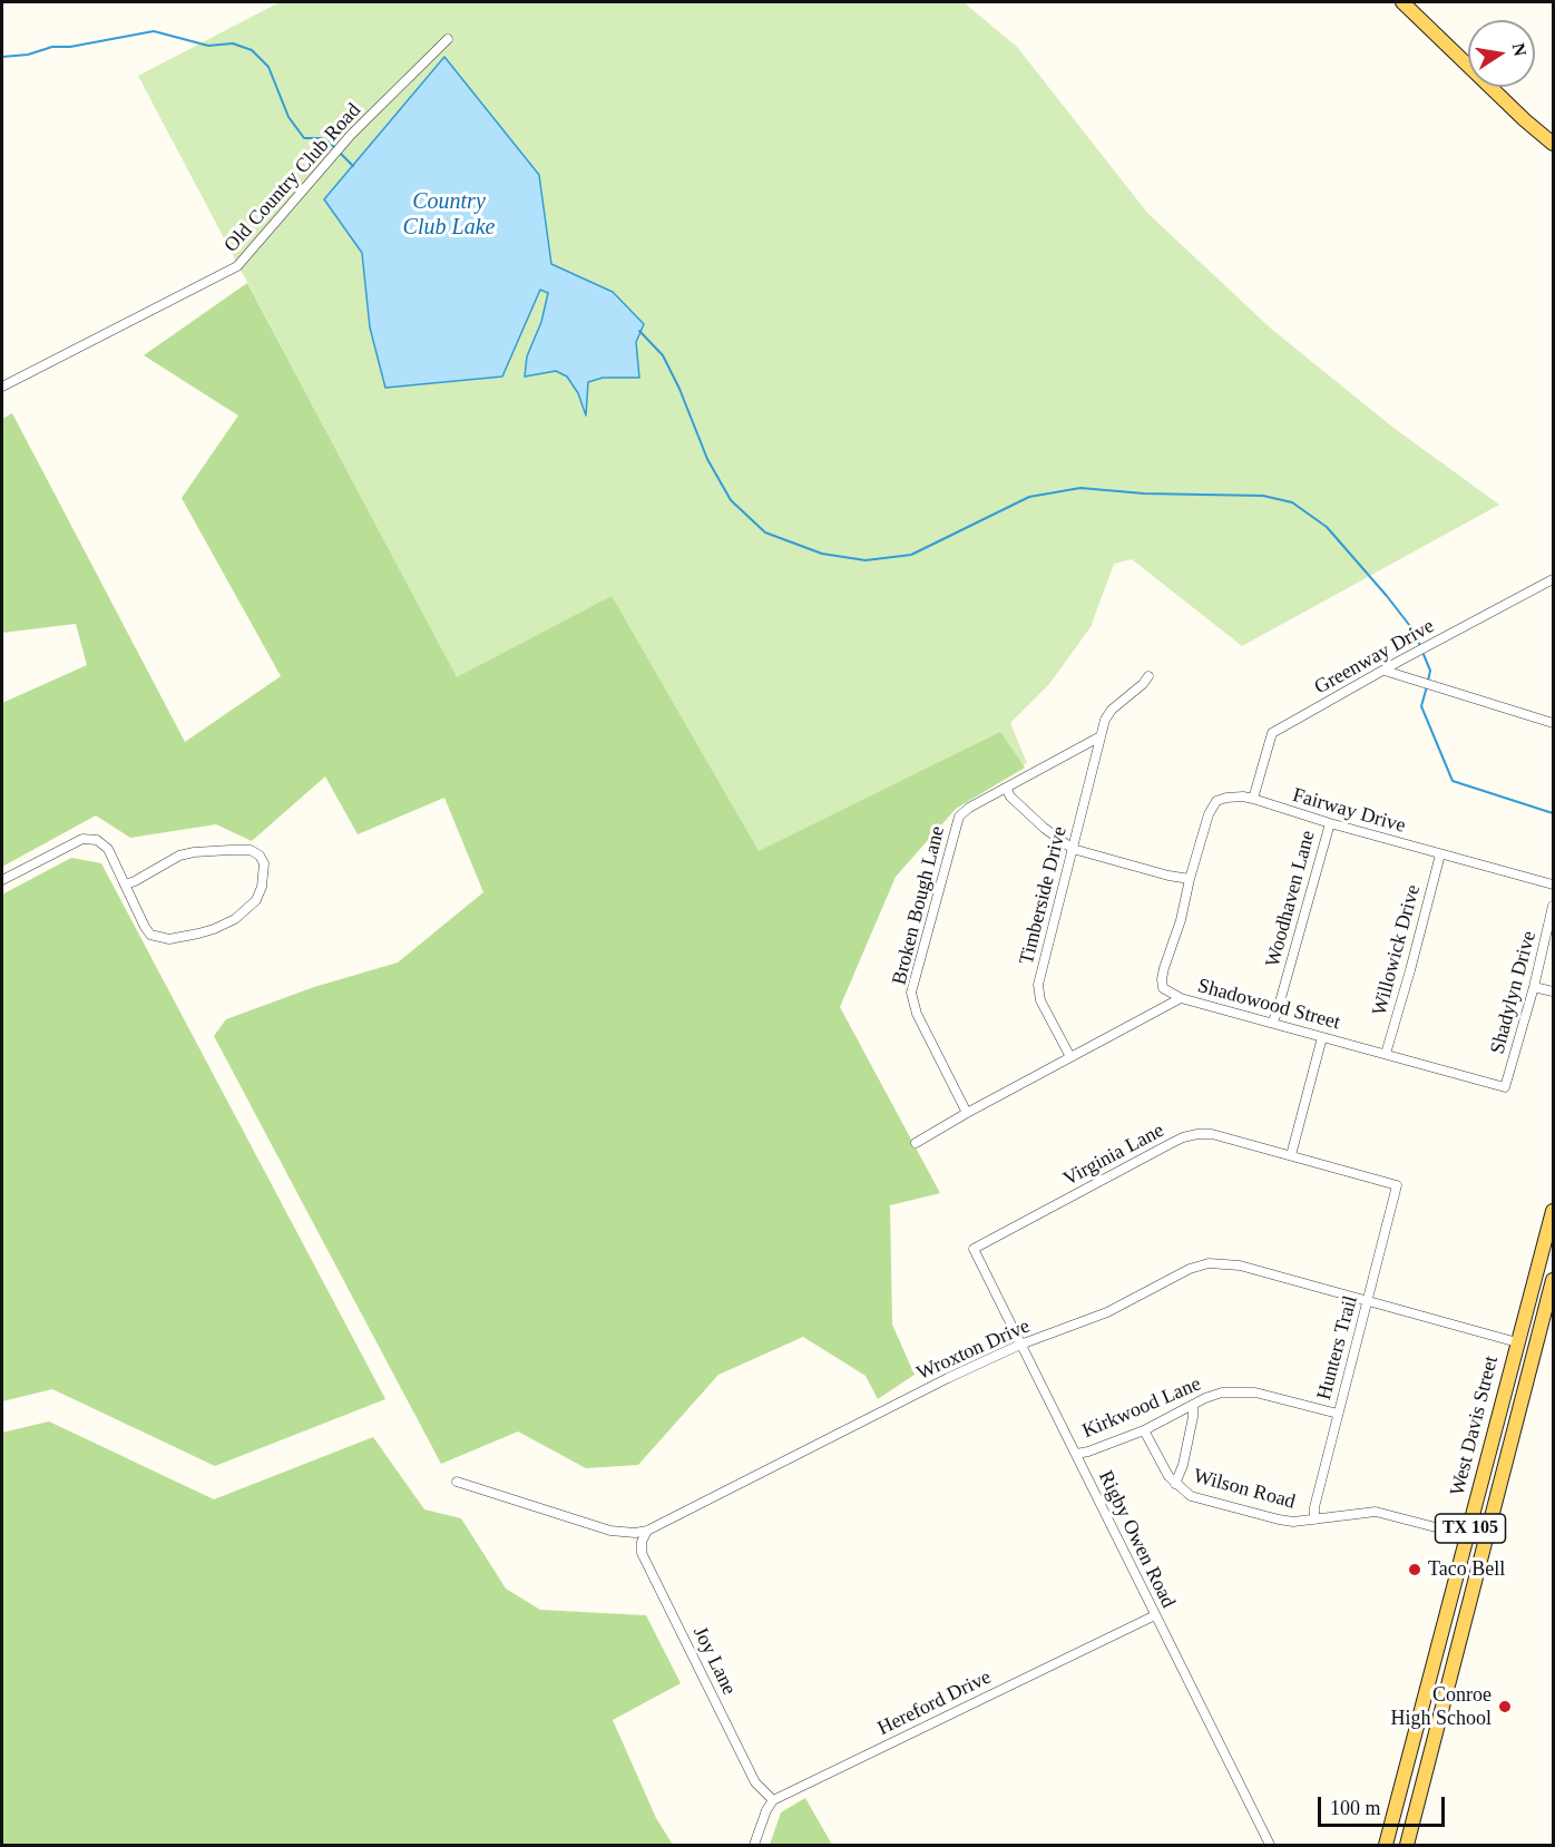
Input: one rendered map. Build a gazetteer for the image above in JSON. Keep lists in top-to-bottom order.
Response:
{
  "streets": {
    "main road": ["West Davis Street", "TX 105"],
    "street": [
      "Old Country Club Road",
      "Greenway Drive",
      "Fairway Drive",
      "Timberside Drive",
      "Woodhaven Lane",
      "Broken Bough Lane",
      "Willowick Drive",
      "Shadylyn Drive",
      "Shadowood Street",
      "Virginia Lane",
      "Hunters Trail",
      "Wroxton Drive",
      "Kirkwood Lane",
      "Wilson Road",
      "Rigby Owen Road",
      "Joy Lane",
      "Hereford Drive"
    ]
  },
  "crossings": [
    ["Greenway Drive", "Fairway Drive"],
    ["Fairway Drive", "Woodhaven Lane"],
    ["Fairway Drive", "Willowick Drive"],
    ["Timberside Drive", "Broken Bough Lane"],
    ["Timberside Drive", "Shadowood Street"],
    ["Woodhaven Lane", "Shadowood Street"],
    ["Broken Bough Lane", "Shadowood Street"],
    ["Willowick Drive", "Shadowood Street"],
    ["Shadylyn Drive", "Shadowood Street"],
    ["Virginia Lane", "Hunters Trail"],
    ["Virginia Lane", "Rigby Owen Road"],
    ["Hunters Trail", "Wroxton Drive"],
    ["Hunters Trail", "Kirkwood Lane"],
    ["Hunters Trail", "Wilson Road"],
    ["Wroxton Drive", "West Davis Street"],
    ["Wroxton Drive", "Rigby Owen Road"],
    ["Wroxton Drive", "Joy Lane"],
    ["Kirkwood Lane", "Wilson Road"],
    ["Kirkwood Lane", "Rigby Owen Road"],
    ["West Davis Street", "Wilson Road"],
    ["Rigby Owen Road", "Hereford Drive"],
    ["Joy Lane", "Hereford Drive"]
  ],
  "water": ["Country Club Lake"],
  "places": ["Taco Bell", "Conroe High School"],
  "scale_bar": "100 m",
  "north": "right"
}
